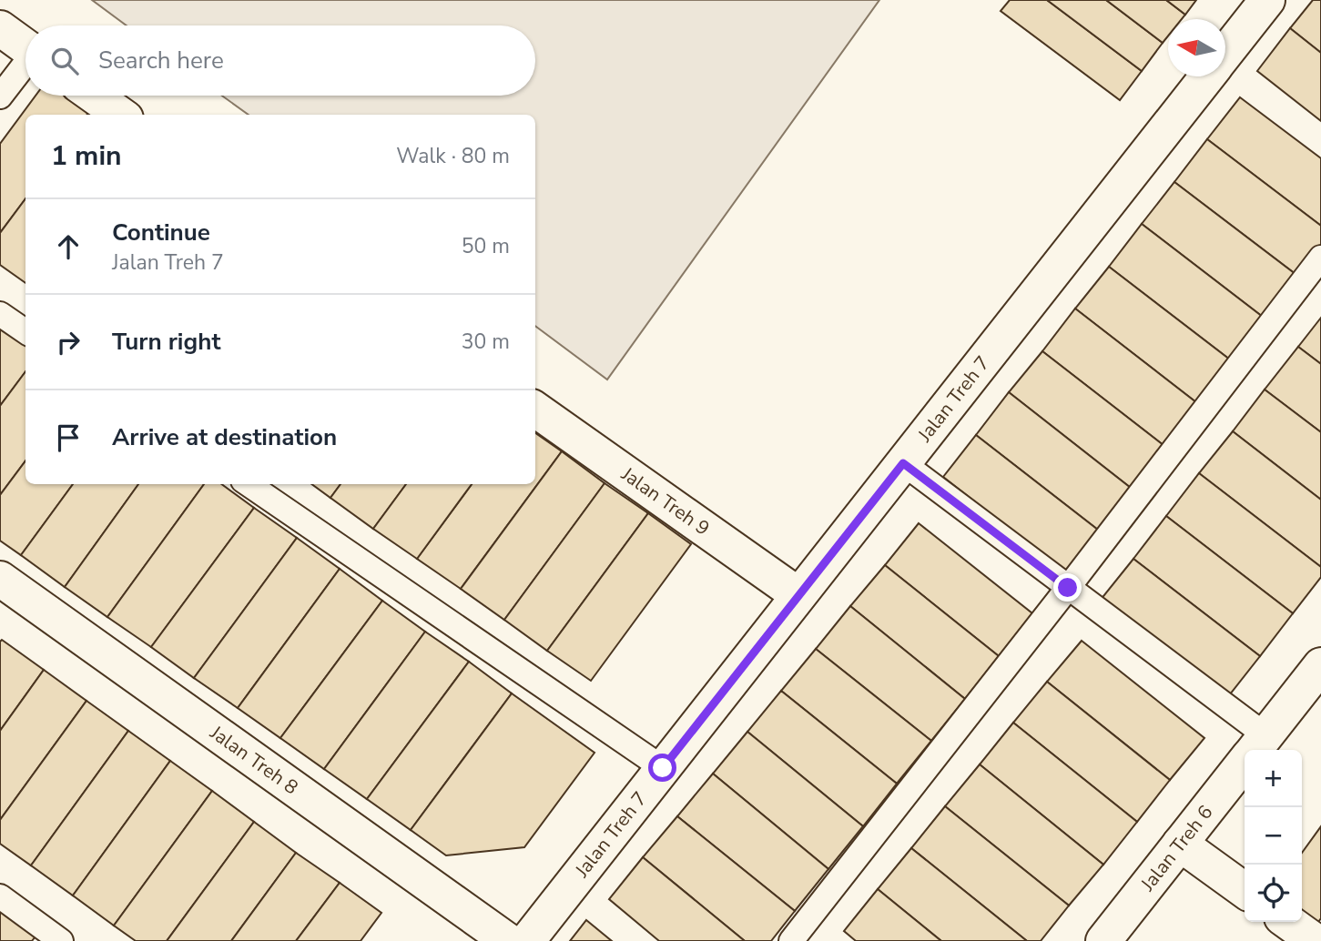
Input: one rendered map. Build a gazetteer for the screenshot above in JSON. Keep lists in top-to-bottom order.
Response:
{
  "streets": {
    "street": [
      "Jalan Treh 7",
      "Jalan Treh 9",
      "Jalan Treh 8",
      "Jalan Treh 6"
    ]
  },
  "crossings": [
    ["Jalan Treh 7", "Jalan Treh 9"]
  ],
  "north": "left",
  "page": {
    "search": "Search here",
    "heading": ["1 min", "Walk · 80 m"],
    "list": [
      ["Continue", "Jalan Treh 7", "50 m"],
      ["Turn right", "30 m"],
      "Arrive at destination"
    ],
    "map_buttons": ["+", "−"]
  }
}
